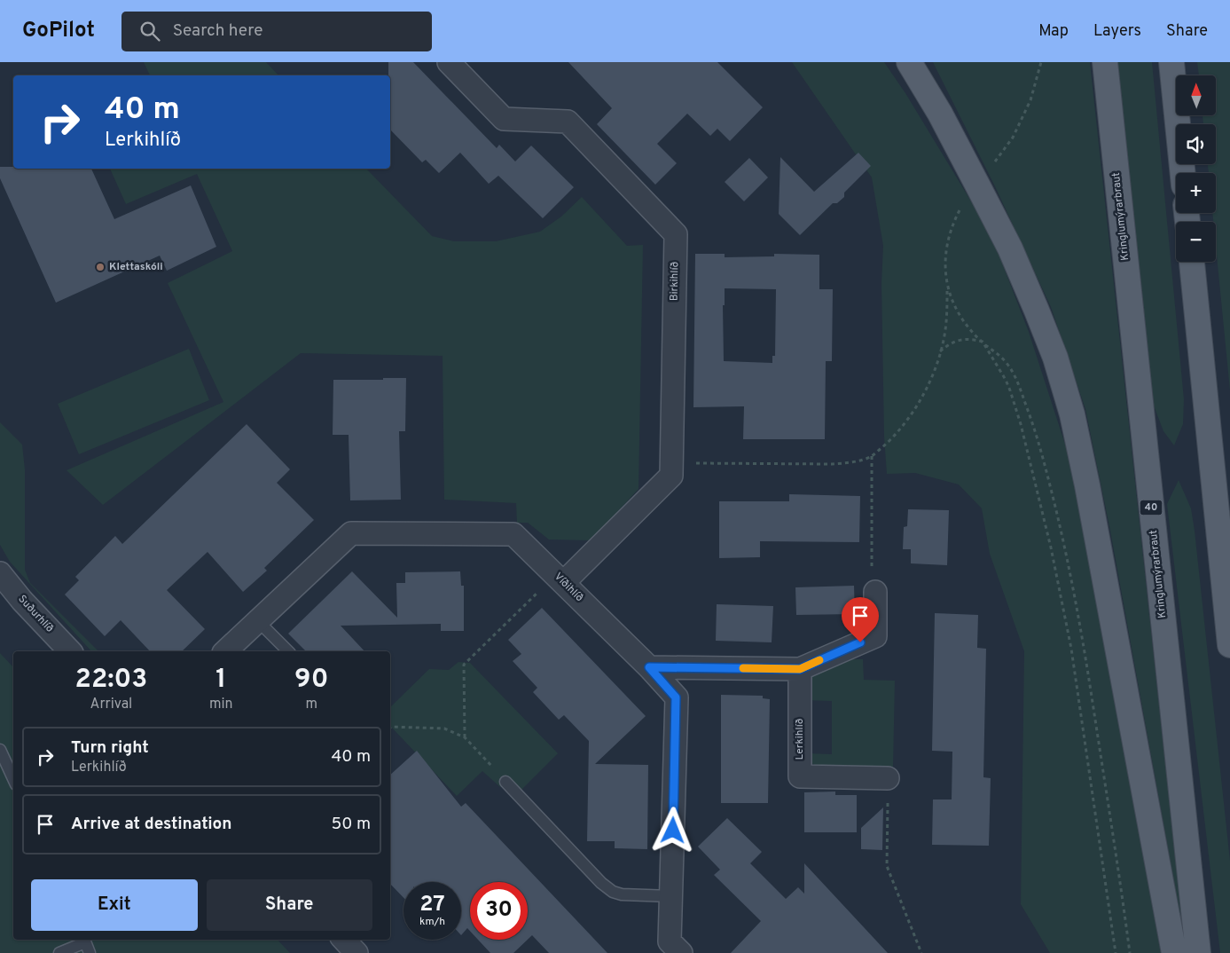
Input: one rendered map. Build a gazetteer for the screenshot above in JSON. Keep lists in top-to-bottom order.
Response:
{
  "streets": {
    "main road": ["Kringlumýrarbraut", "40"],
    "street": [
      "Birkihlíð",
      "Víðihlíð",
      "Suðurhlíð",
      "Lerkihlíð"
    ]
  },
  "crossings": [
    ["Birkihlíð", "Víðihlíð"]
  ],
  "places": ["Klettaskóli"],
  "north": "top",
  "page": {
    "header": "GoPilot",
    "search": "Search here",
    "nav": ["Map", "Layers", "Share"],
    "map_buttons": ["+", "−"],
    "turn": ["40 m", "Lerkihlíð"],
    "eta": [
      "22:03",
      "Arrival",
      "1",
      "min",
      "90",
      "m"
    ],
    "list": [
      {
        "name": "Turn right",
        "note": "Lerkihlíð",
        "value": "40 m"
      },
      {
        "name": "Arrive at destination",
        "value": "50 m"
      }
    ],
    "buttons": ["Exit", "Share"],
    "speed": "27 km/h",
    "limit": "30"
  }
}
